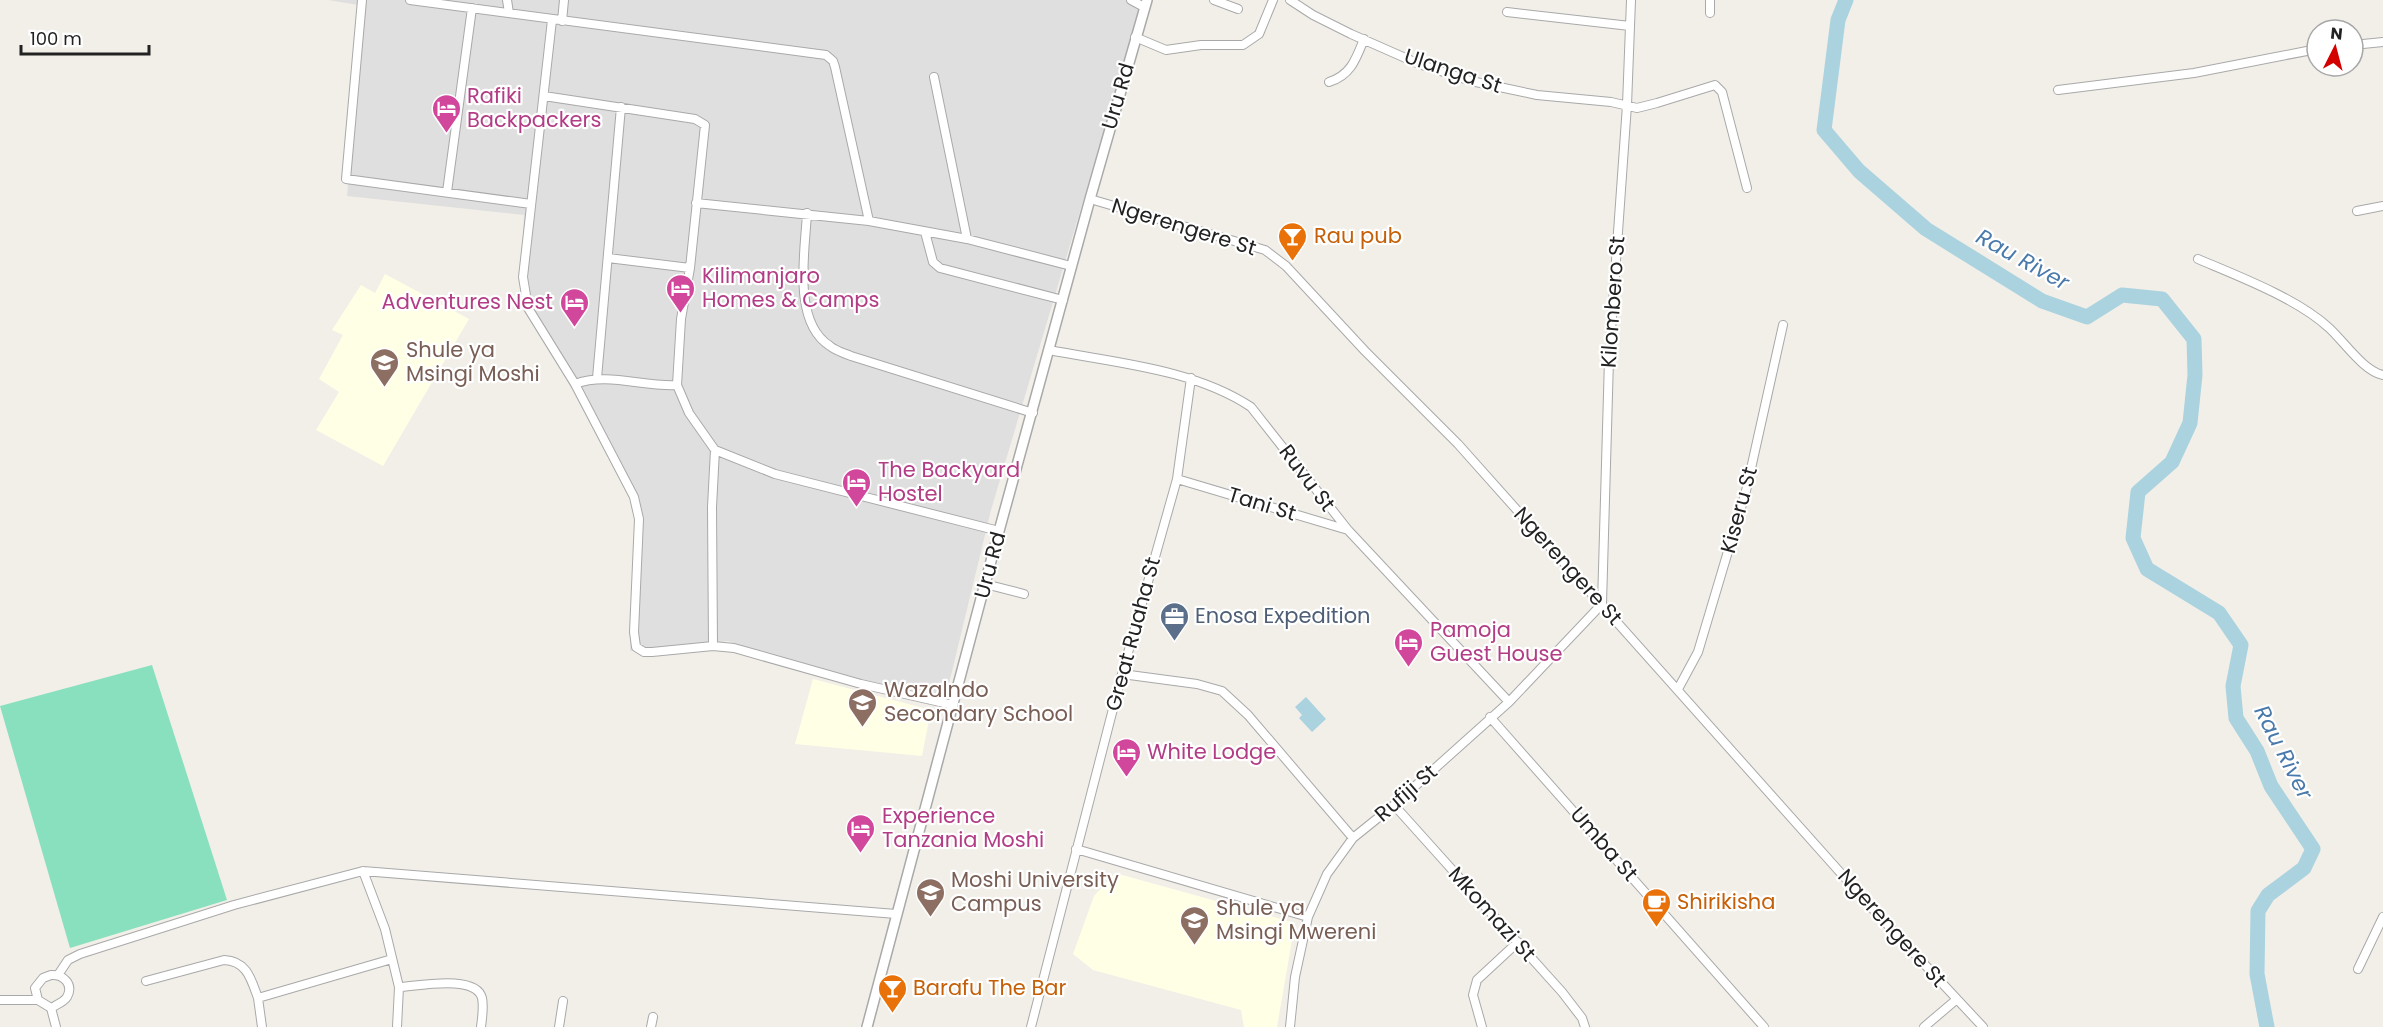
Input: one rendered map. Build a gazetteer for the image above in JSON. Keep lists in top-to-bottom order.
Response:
{
  "streets": {
    "street": [
      "Ulanga St",
      "Uru Rd",
      "Ngerengere St",
      "Kilombero St",
      "Ruvu St",
      "Tani St",
      "Kiseru St",
      "Great Ruaha St",
      "Rufiji St",
      "Umba St",
      "Mkomazi St"
    ]
  },
  "crossings": [
    ["Ulanga St", "Kilombero St"],
    ["Uru Rd", "Ngerengere St"],
    ["Uru Rd", "Ruvu St"],
    ["Ngerengere St", "Kilombero St"],
    ["Ngerengere St", "Kiseru St"],
    ["Ngerengere St", "Rufiji St"],
    ["Kilombero St", "Rufiji St"],
    ["Ruvu St", "Tani St"],
    ["Ruvu St", "Great Ruaha St"],
    ["Ruvu St", "Rufiji St"],
    ["Tani St", "Great Ruaha St"],
    ["Rufiji St", "Umba St"],
    ["Rufiji St", "Mkomazi St"]
  ],
  "water": ["Rau River"],
  "places": {
    "hotel": [
      "Rafiki Backpackers",
      "Kilimanjaro Homes & Camps",
      "Adventures Nest",
      "The Backyard Hostel",
      "Pamoja Guest House",
      "White Lodge",
      "Experience Tanzania Moshi"
    ],
    "bar": ["Rau pub", "Barafu The Bar"],
    "school or university": [
      "Shule ya Msingi Moshi",
      "Wazalndo Secondary School",
      "Moshi University Campus",
      "Shule ya Msingi Mwereni"
    ],
    "office": ["Enosa Expedition"],
    "cafe": ["Shirikisha"]
  },
  "scale_bar": "100 m",
  "north": "top"
}
